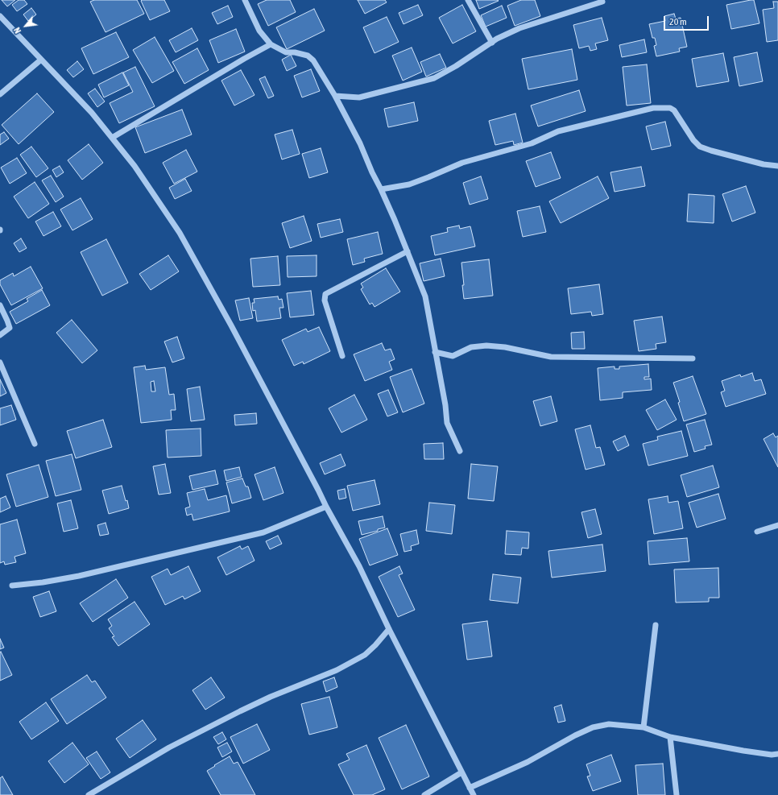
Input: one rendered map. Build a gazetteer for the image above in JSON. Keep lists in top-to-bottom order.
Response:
{
  "scale_bar": "20 m",
  "north": "bottom left"
}
